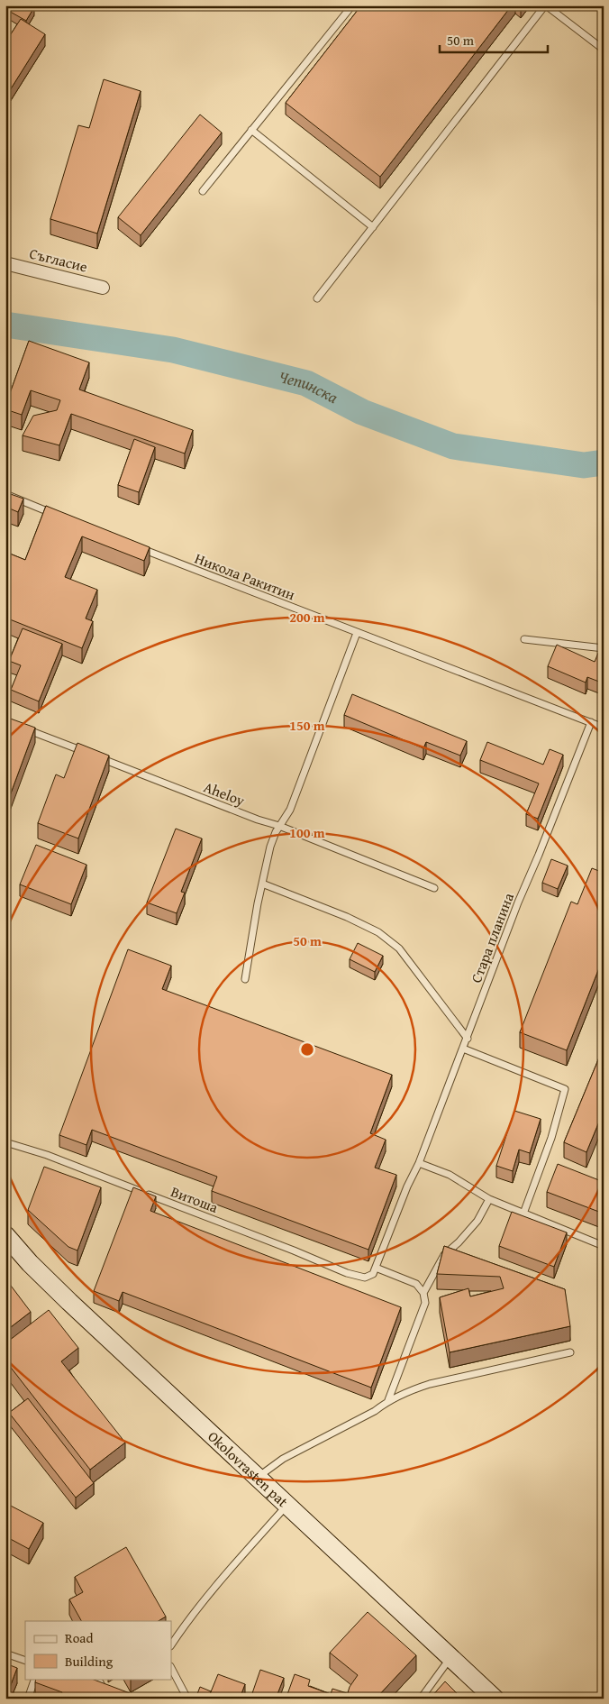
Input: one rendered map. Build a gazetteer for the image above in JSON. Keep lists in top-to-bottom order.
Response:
{
  "streets": {
    "street": ["Съгласие", "Okolovrasten pat"],
    "lane": [
      "Никола Ракитин",
      "Aheloy",
      "Стара планина",
      "Витоша"
    ]
  },
  "crossings": [
    ["Никола Ракитин", "Стара планина"],
    ["Стара планина", "Витоша"]
  ],
  "water": ["Чепинска"],
  "legend": ["Road", "Building"],
  "scale_bar": "50 m",
  "rings": [
    "200 m",
    "150 m",
    "100 m",
    "50 m"
  ]
}
